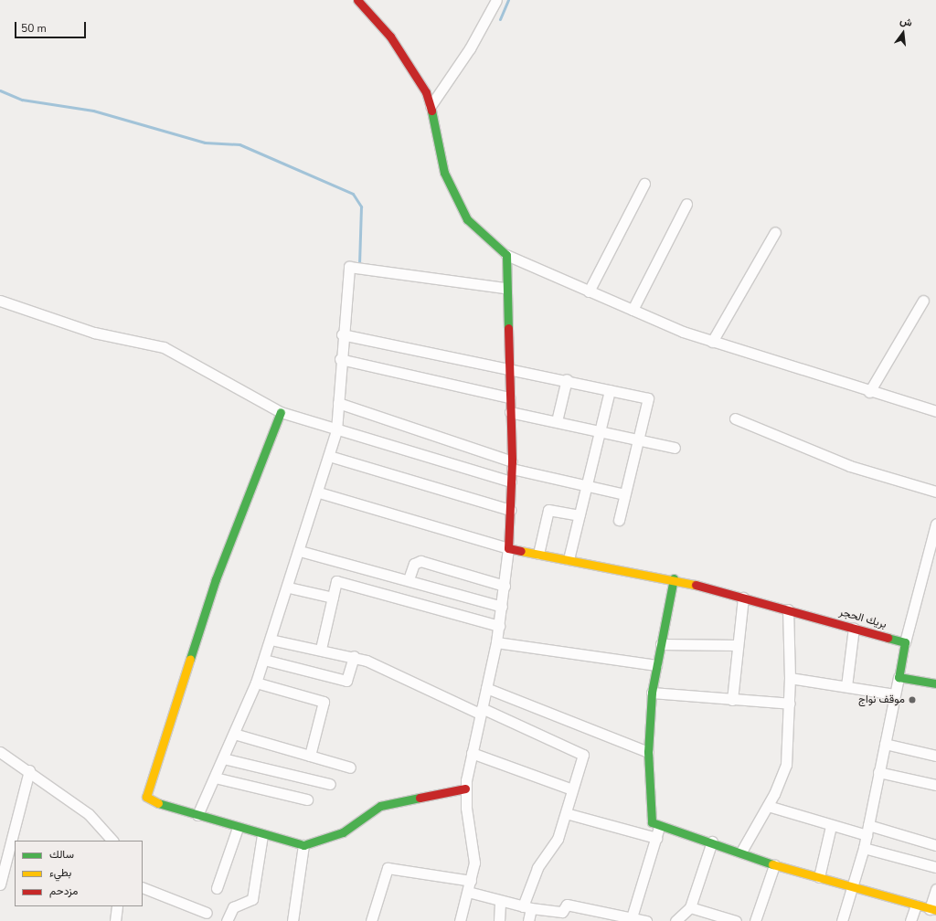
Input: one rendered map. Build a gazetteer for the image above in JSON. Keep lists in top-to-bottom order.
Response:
{
  "streets": {
    "street": ["بريك الحجر"]
  },
  "places": ["موقف نواج"],
  "legend": ["سالك", "بطيء", "مزدحم"],
  "scale_bar": "50 m",
  "north": "top"
}
